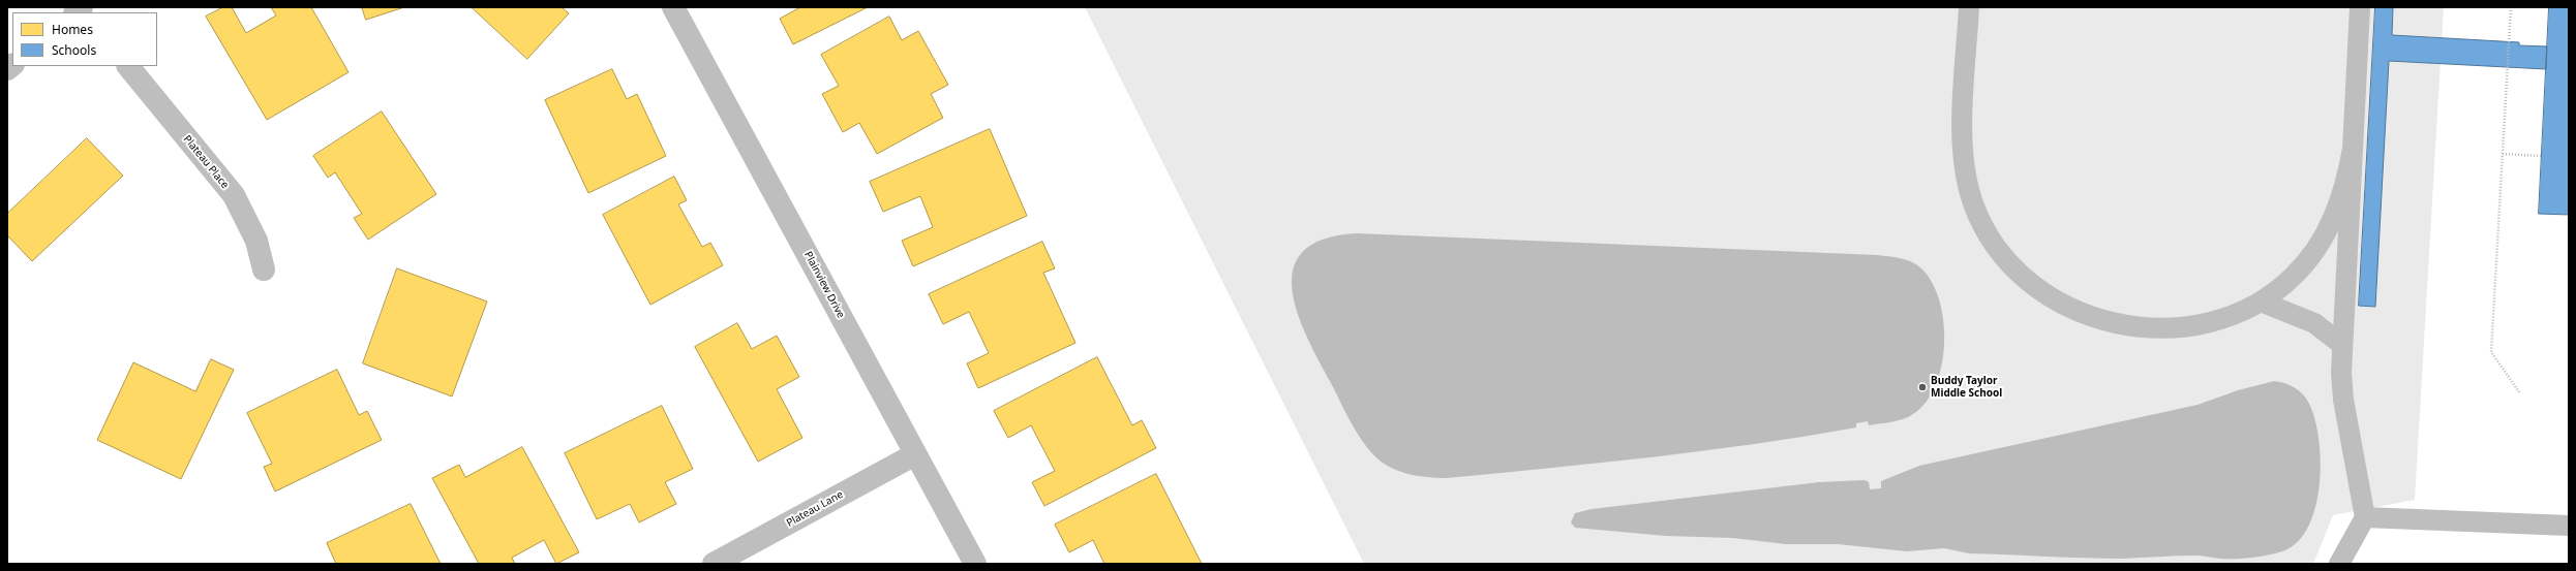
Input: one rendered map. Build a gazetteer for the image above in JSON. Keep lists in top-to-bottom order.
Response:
{
  "streets": {
    "street": ["Plateau Place", "Plainview Drive", "Plateau Lane"]
  },
  "crossings": [
    ["Plainview Drive", "Plateau Lane"]
  ],
  "places": ["Buddy Taylor Middle School"],
  "legend": ["Homes", "Schools"]
}
